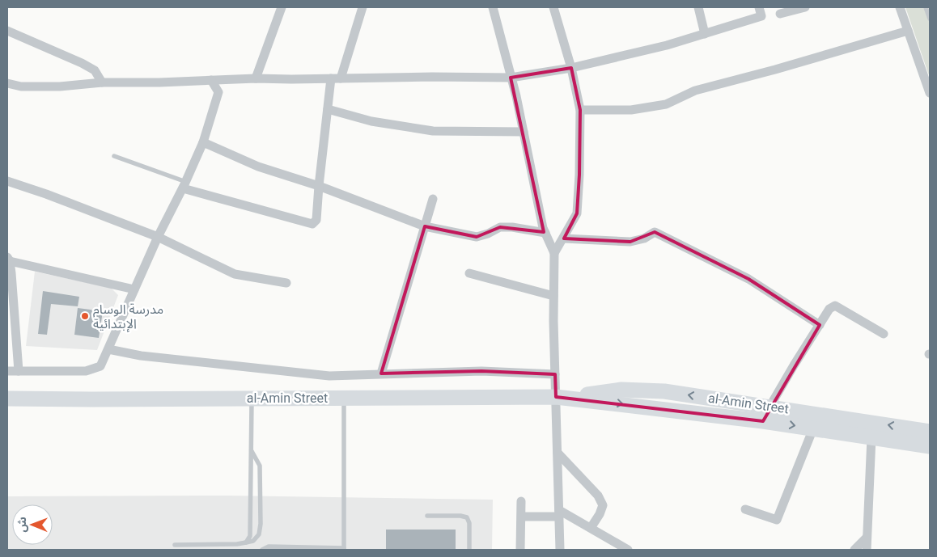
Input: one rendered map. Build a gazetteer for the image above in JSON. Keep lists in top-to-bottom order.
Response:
{
  "streets": {
    "main road": ["al-Amin Street"]
  },
  "places": ["مدرسة الوسام الإبتدائية"],
  "north": "left"
}
